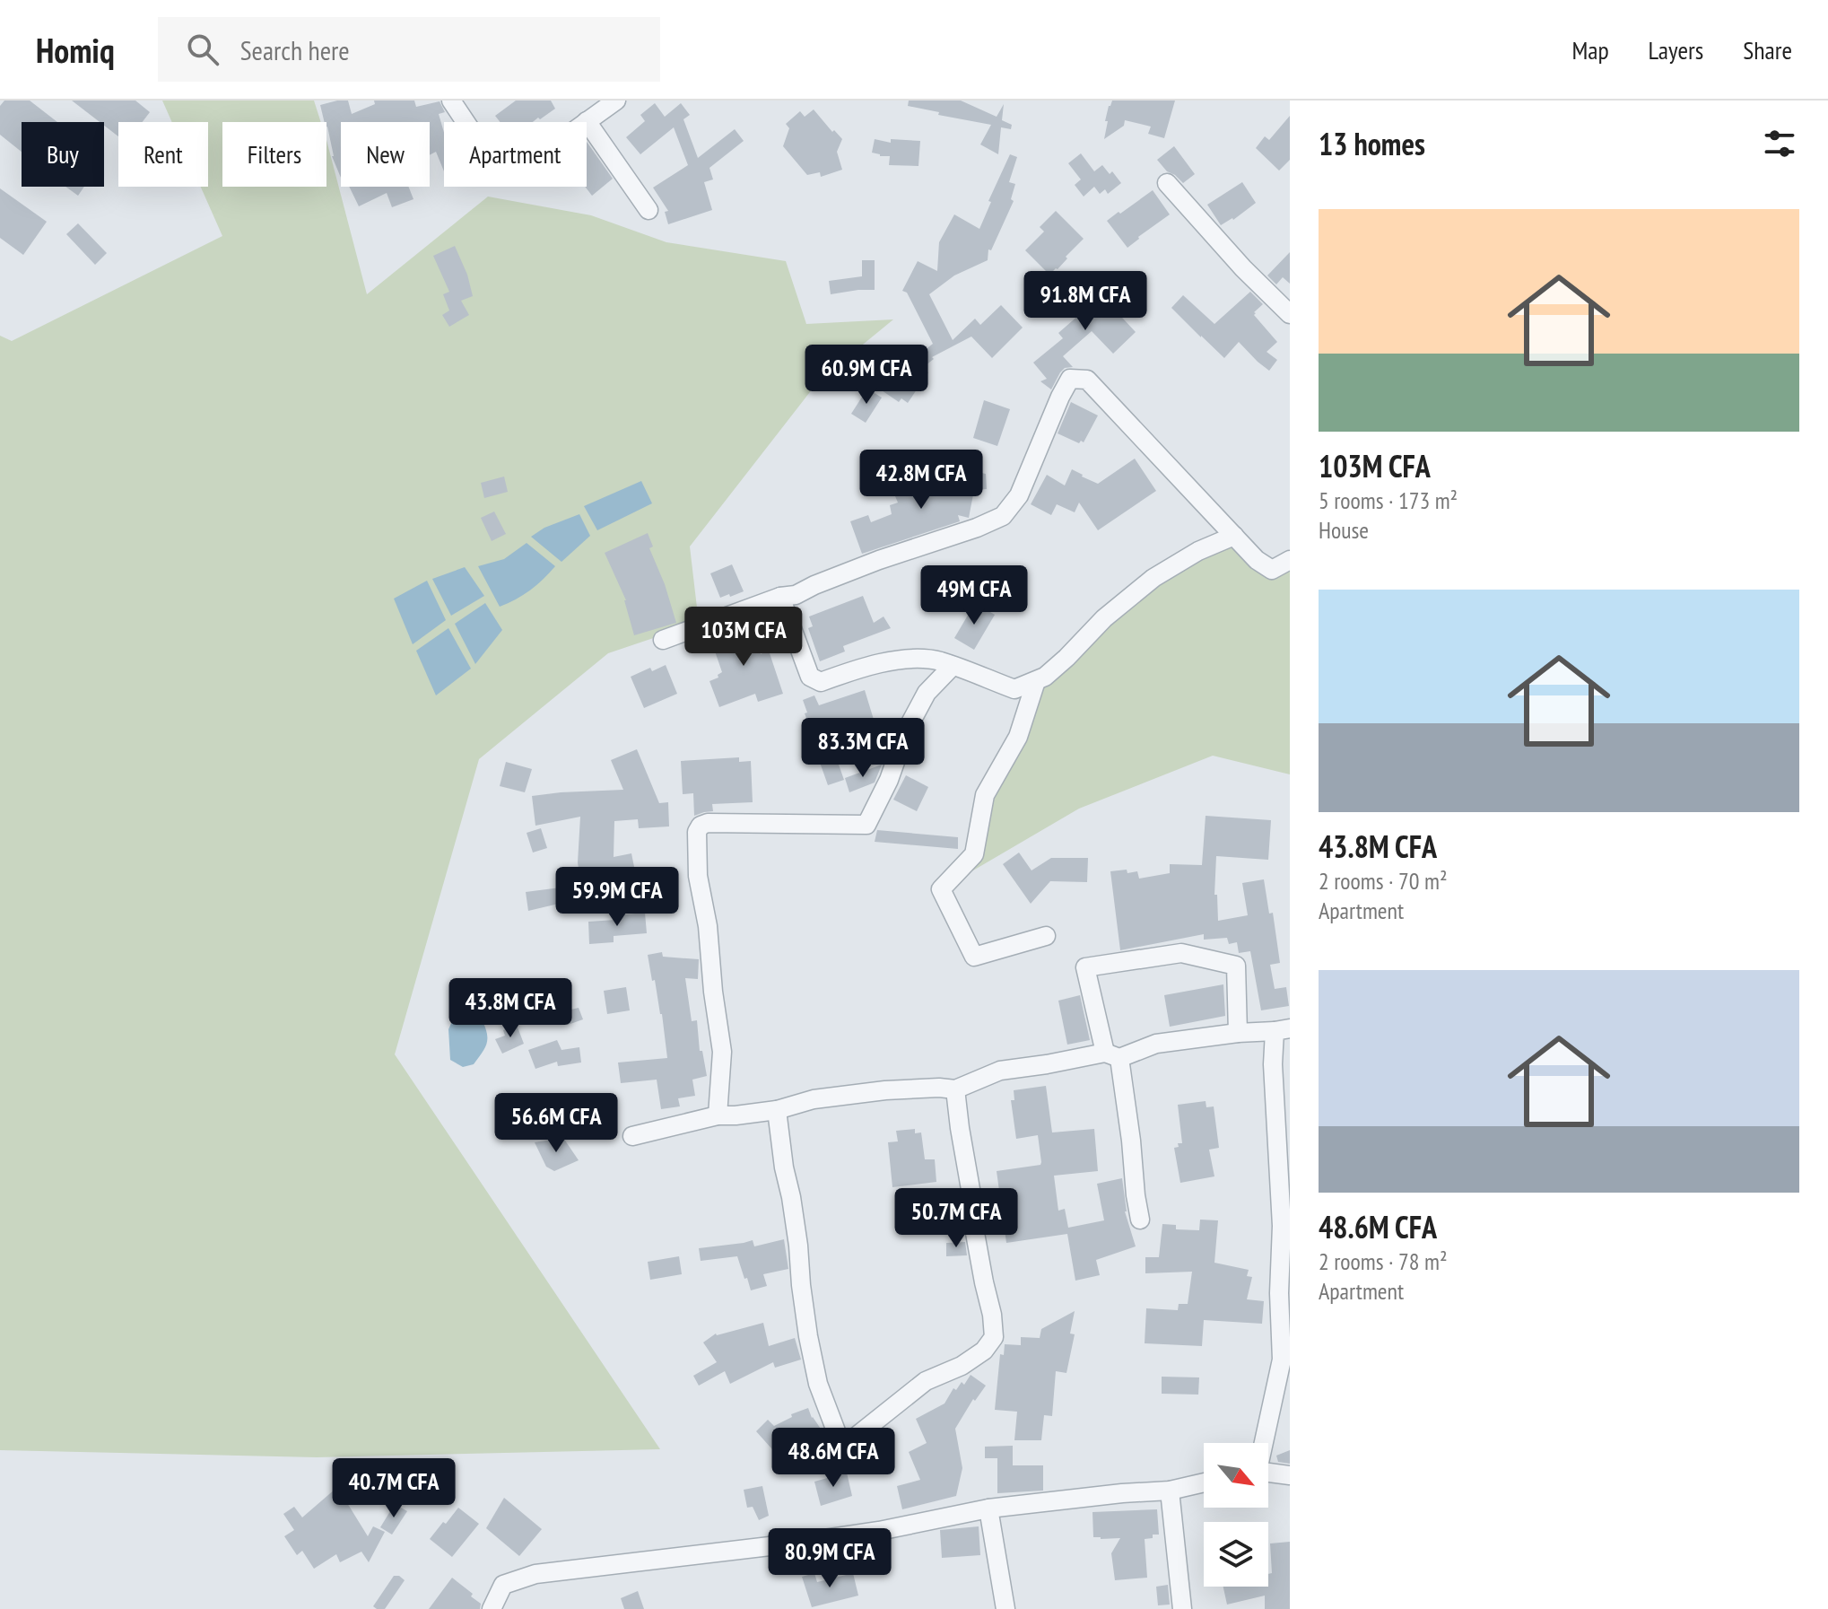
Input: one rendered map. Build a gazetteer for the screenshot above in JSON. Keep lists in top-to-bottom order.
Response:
{
  "north": "bottom right",
  "page": {
    "header": "Homiq",
    "search": "Search here",
    "nav": ["Map", "Layers", "Share"],
    "heading": "13 homes",
    "chip": [
      "Buy",
      "Rent",
      "Filters",
      "New",
      "Apartment"
    ],
    "list": [
      {
        "name": "103M CFA",
        "note": "5 rooms · 173 m² · House"
      },
      {
        "name": "43.8M CFA",
        "note": "2 rooms · 70 m² · Apartment"
      },
      {
        "name": "48.6M CFA",
        "note": "2 rooms · 78 m² · Apartment"
      }
    ],
    "price": [
      "91.8M CFA",
      "60.9M CFA",
      "42.8M CFA",
      "49M CFA",
      "103M CFA",
      "83.3M CFA",
      "59.9M CFA",
      "43.8M CFA",
      "56.6M CFA",
      "50.7M CFA",
      "48.6M CFA",
      "40.7M CFA",
      "80.9M CFA"
    ]
  }
}
